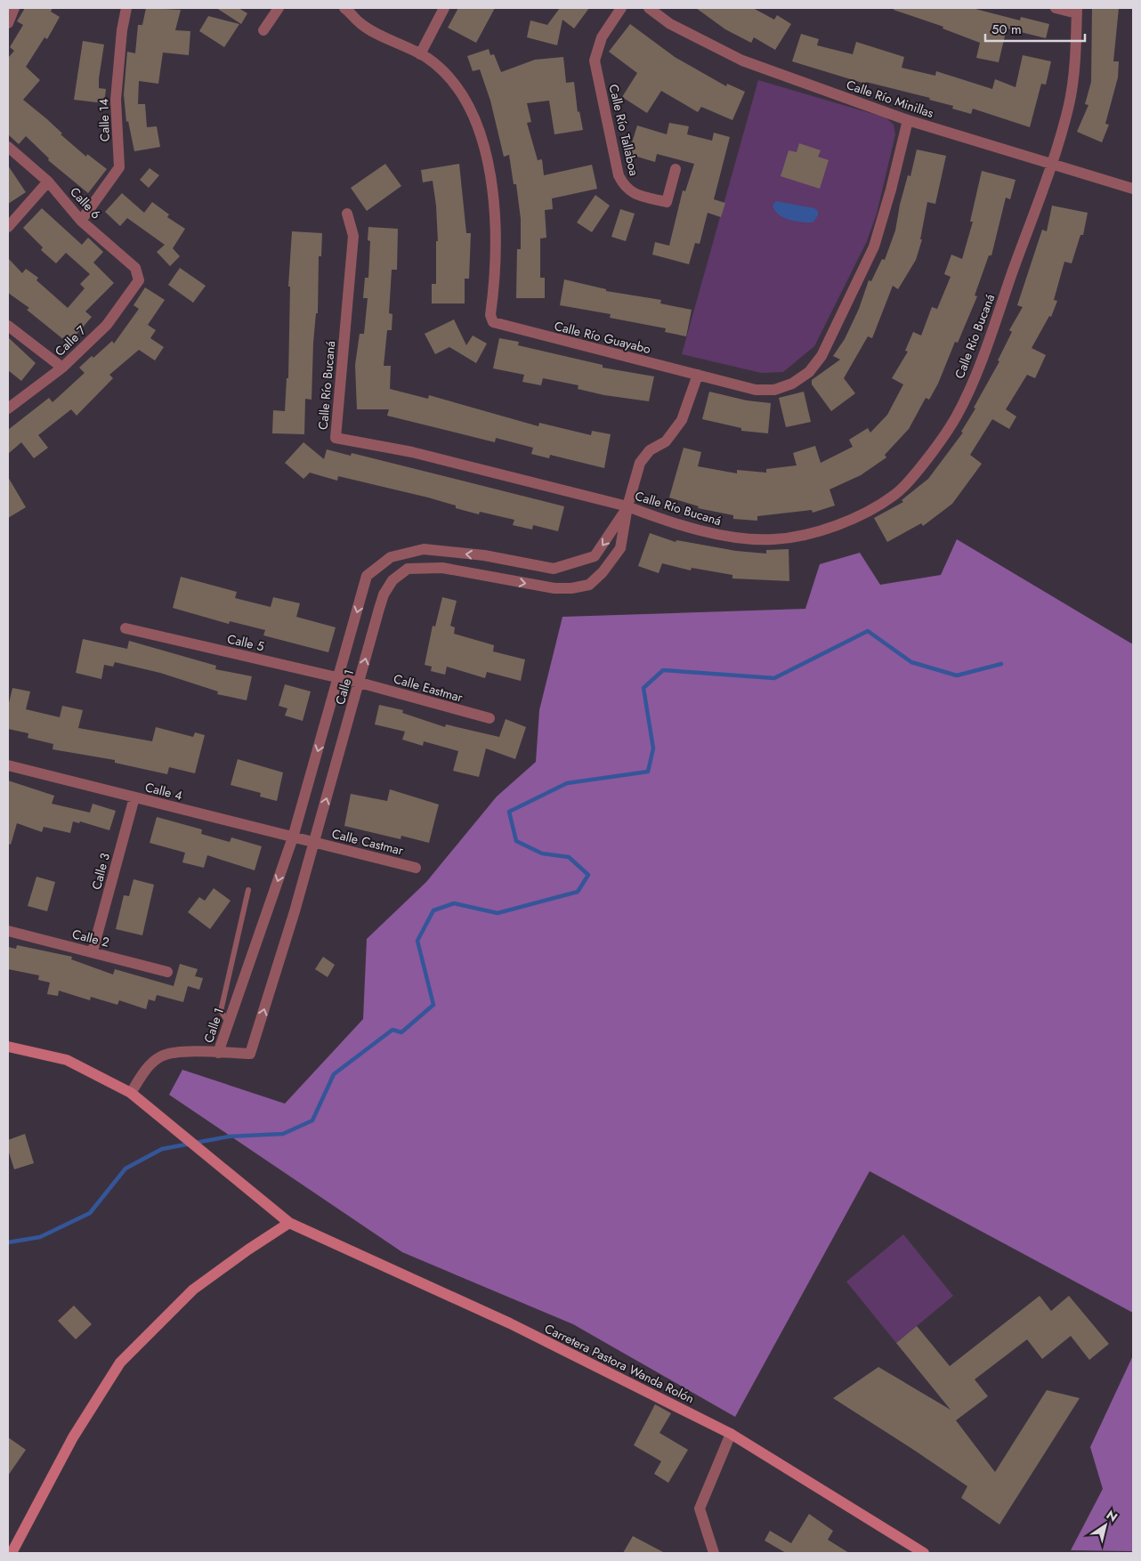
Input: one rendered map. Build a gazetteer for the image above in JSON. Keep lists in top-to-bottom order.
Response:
{
  "streets": {
    "street": [
      "Calle Río Minillas",
      "Calle 14",
      "Calle Río Tallaboa",
      "Calle 6",
      "Calle Río Bucaná",
      "Calle Río Guayabo",
      "Calle 7",
      "Calle 5",
      "Calle 1",
      "Calle Eastmar",
      "Calle 4",
      "Calle Castmar",
      "Calle 3",
      "Calle 2",
      "Carretera Pastora Wanda Rolón"
    ]
  },
  "crossings": [
    ["Calle Río Minillas", "Calle Río Bucaná"],
    ["Calle Río Minillas", "Calle Río Guayabo"],
    ["Calle 14", "Calle 6"],
    ["Calle 6", "Calle 7"],
    ["Calle Río Bucaná", "Calle 1"],
    ["Calle Río Guayabo", "Calle 1"],
    ["Calle 5", "Calle 1"],
    ["Calle 5", "Calle Eastmar"],
    ["Calle 1", "Calle Eastmar"],
    ["Calle 1", "Calle 4"],
    ["Calle 1", "Calle Castmar"],
    ["Calle 1", "Carretera Pastora Wanda Rolón"],
    ["Calle 4", "Calle Castmar"],
    ["Calle 4", "Calle 3"],
    ["Calle 3", "Calle 2"]
  ],
  "scale_bar": "50 m",
  "north": "top right"
}
